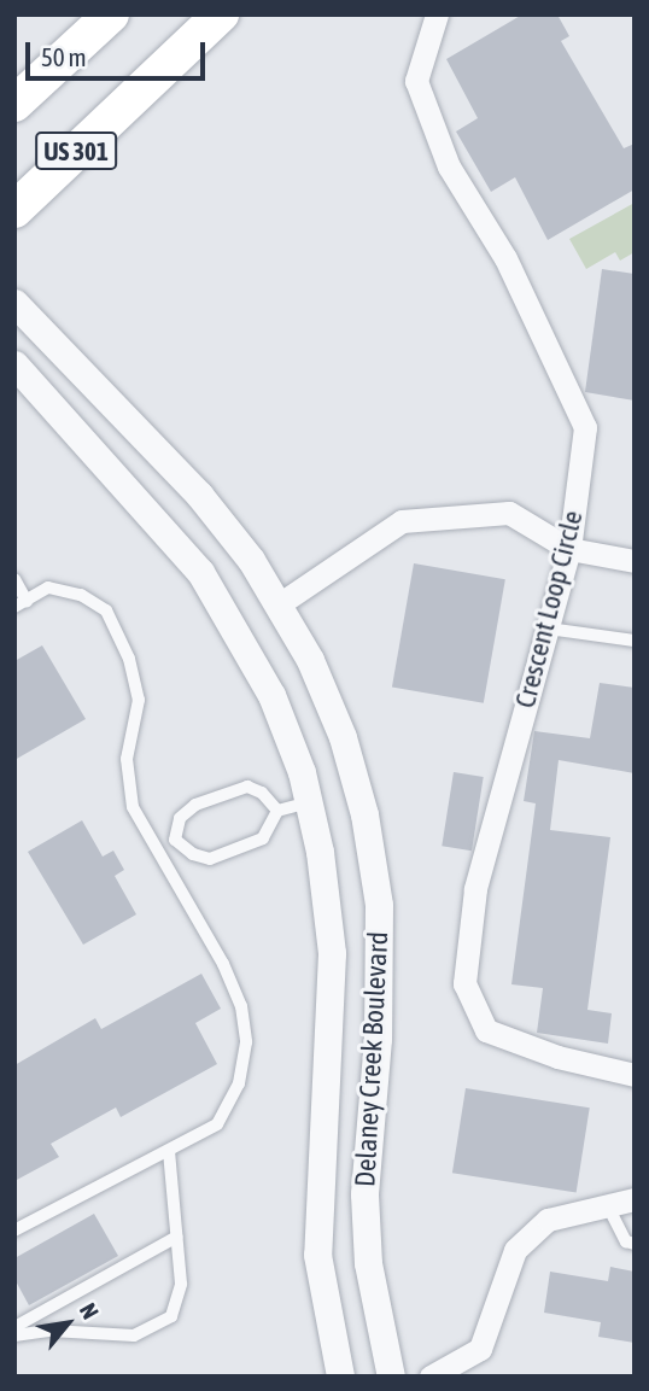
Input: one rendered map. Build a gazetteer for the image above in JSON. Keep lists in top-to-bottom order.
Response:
{
  "streets": {
    "main road": ["US 301"],
    "street": ["Crescent Loop Circle", "Delaney Creek Boulevard"]
  },
  "scale_bar": "50 m",
  "north": "top right"
}
